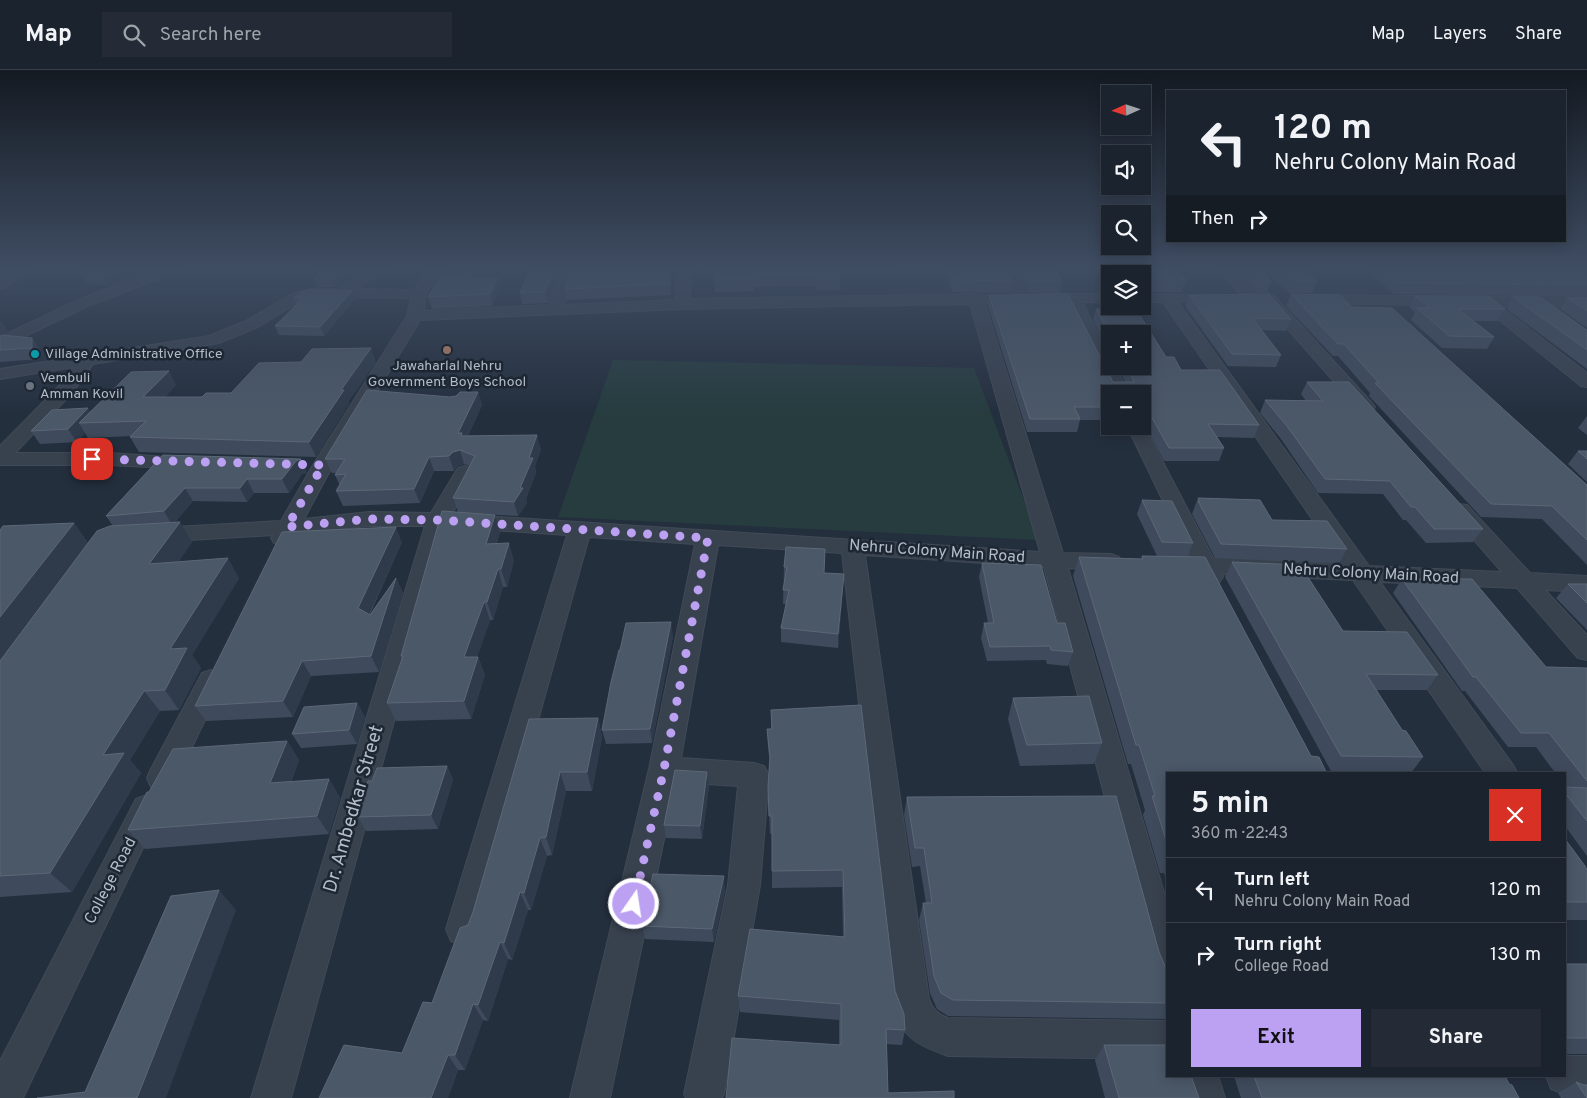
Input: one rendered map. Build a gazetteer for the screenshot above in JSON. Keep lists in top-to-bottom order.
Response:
{
  "streets": {
    "street": ["Nehru Colony Main Road", "Dr. Ambedkar Street", "College Road"]
  },
  "crossings": [
    ["Nehru Colony Main Road", "Dr. Ambedkar Street"]
  ],
  "places": ["Jawaharlal Nehru Government Boys School", "Village Administrative Office", "Vembuli Amman Kovil"],
  "north": "left",
  "page": {
    "header": "Map",
    "search": "Search here",
    "nav": ["Map", "Layers", "Share"],
    "map_buttons": ["+", "−"],
    "turn": ["120 m", "Nehru Colony Main Road"],
    "then": "Then",
    "heading": ["5 min", "360 m · 22:43"],
    "list": [
      {
        "name": "Turn left",
        "note": "Nehru Colony Main Road",
        "value": "120 m"
      },
      {
        "name": "Turn right",
        "note": "College Road",
        "value": "130 m"
      }
    ],
    "buttons": ["Exit", "Share"]
  }
}
